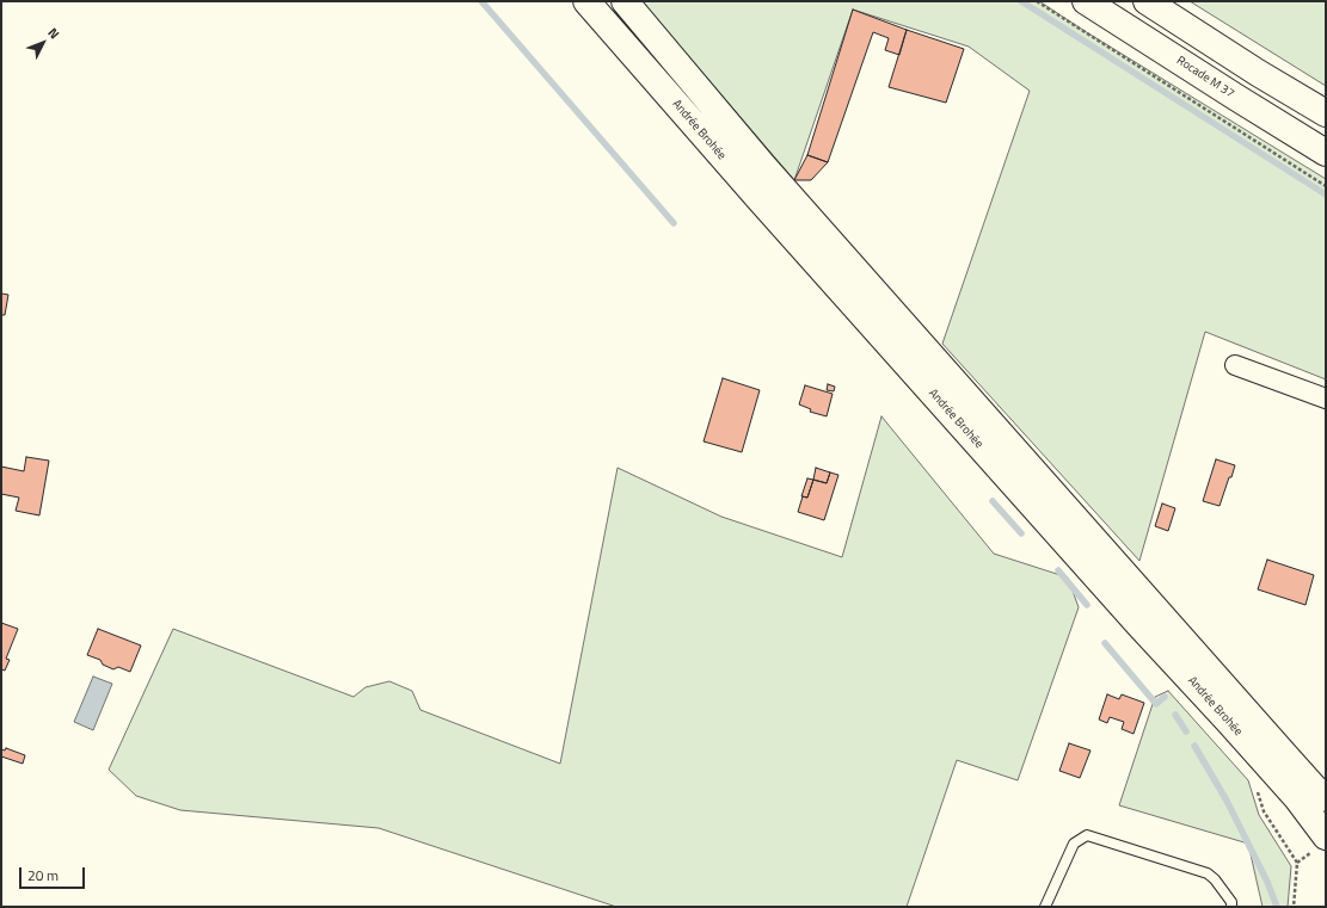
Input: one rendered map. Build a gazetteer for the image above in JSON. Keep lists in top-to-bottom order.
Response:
{
  "streets": {
    "main road": ["Rocade M 37", "Andrée Brohée"]
  },
  "scale_bar": "20 m",
  "north": "top right"
}
